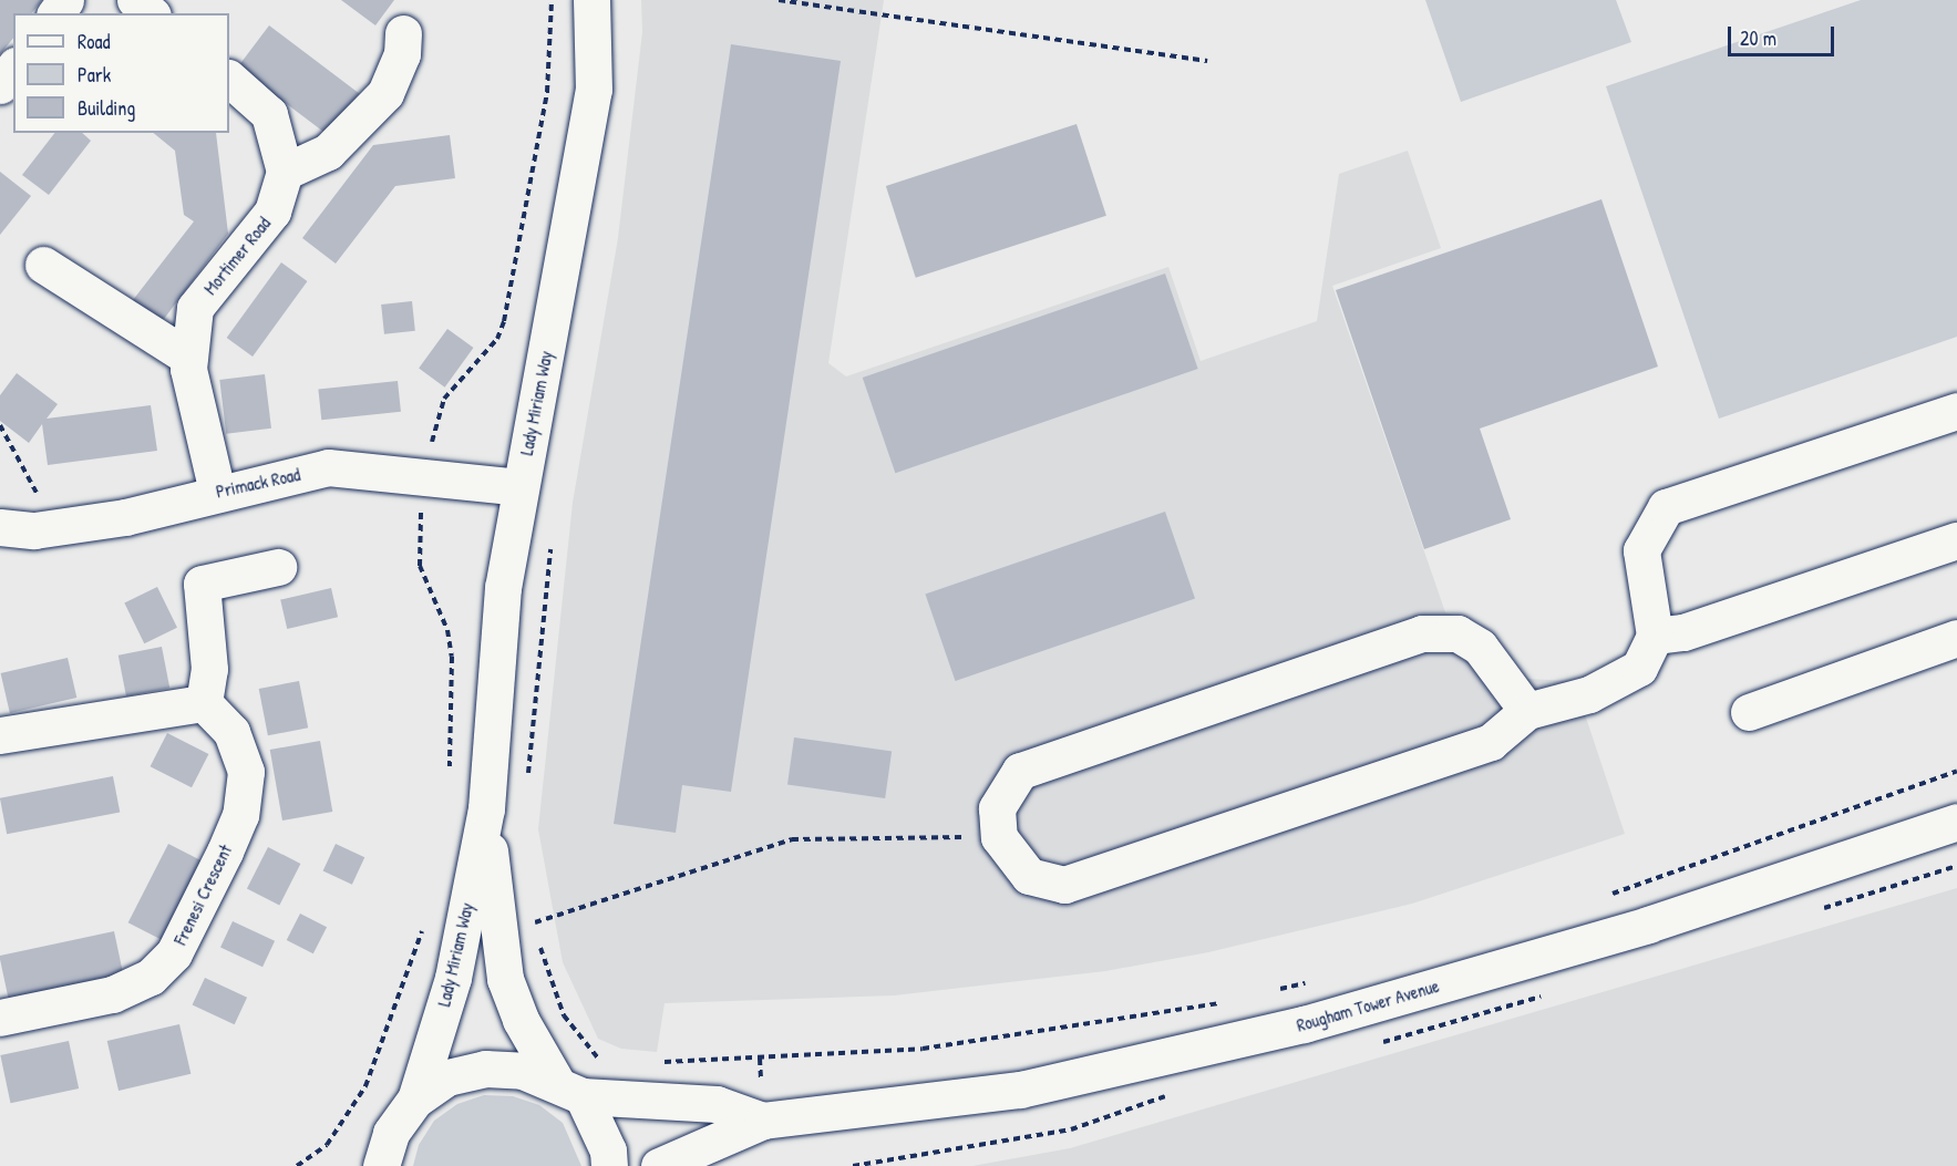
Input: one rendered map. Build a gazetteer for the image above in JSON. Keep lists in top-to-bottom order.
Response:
{
  "streets": {
    "street": [
      "Mortimer Road",
      "Lady Miriam Way",
      "Primack Road",
      "Frenesi Crescent",
      "Rougham Tower Avenue"
    ]
  },
  "crossings": [
    ["Mortimer Road", "Primack Road"],
    ["Lady Miriam Way", "Primack Road"],
    ["Lady Miriam Way", "Rougham Tower Avenue"]
  ],
  "legend": ["Road", "Park", "Building"],
  "scale_bar": "20 m"
}
